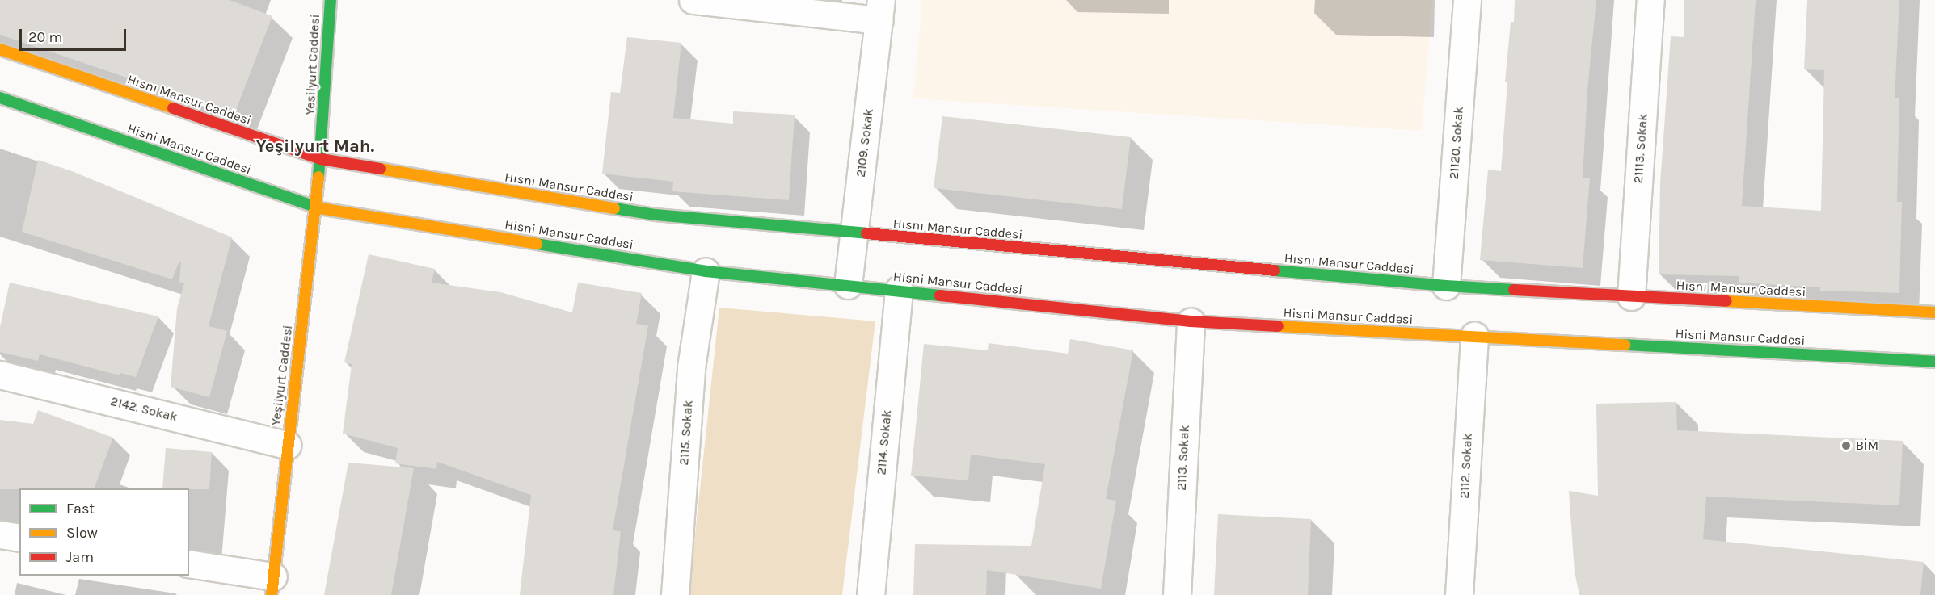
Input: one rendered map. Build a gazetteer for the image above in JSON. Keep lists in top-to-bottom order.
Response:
{
  "streets": {
    "main road": [
      "Yesilyurt Caddesi",
      "Hısnı Mansur Caddesi",
      "Hisni Mansur Caddesi",
      "Yeşilyurt Caddesi"
    ],
    "street": [
      "2109. Sokak",
      "21120. Sokak",
      "21113. Sokak",
      "2142. Sokak",
      "2115. Sokak",
      "2114. Sokak",
      "2113. Sokak",
      "2112. Sokak"
    ]
  },
  "crossings": [
    ["Yesilyurt Caddesi", "Hısnı Mansur Caddesi"],
    ["Yesilyurt Caddesi", "Yeşilyurt Caddesi"],
    ["Hısnı Mansur Caddesi", "2109. Sokak"],
    ["Hısnı Mansur Caddesi", "21120. Sokak"],
    ["Hısnı Mansur Caddesi", "21113. Sokak"],
    ["Hısnı Mansur Caddesi", "Yeşilyurt Caddesi"],
    ["2109. Sokak", "Hisni Mansur Caddesi"],
    ["Hisni Mansur Caddesi", "Yeşilyurt Caddesi"],
    ["Hisni Mansur Caddesi", "2115. Sokak"],
    ["Hisni Mansur Caddesi", "2114. Sokak"],
    ["Hisni Mansur Caddesi", "2113. Sokak"],
    ["Hisni Mansur Caddesi", "2112. Sokak"],
    ["Yeşilyurt Caddesi", "2142. Sokak"]
  ],
  "districts": ["Yeşilyurt Mah."],
  "places": ["BİM"],
  "legend": ["Fast", "Slow", "Jam"],
  "scale_bar": "20 m"
}
